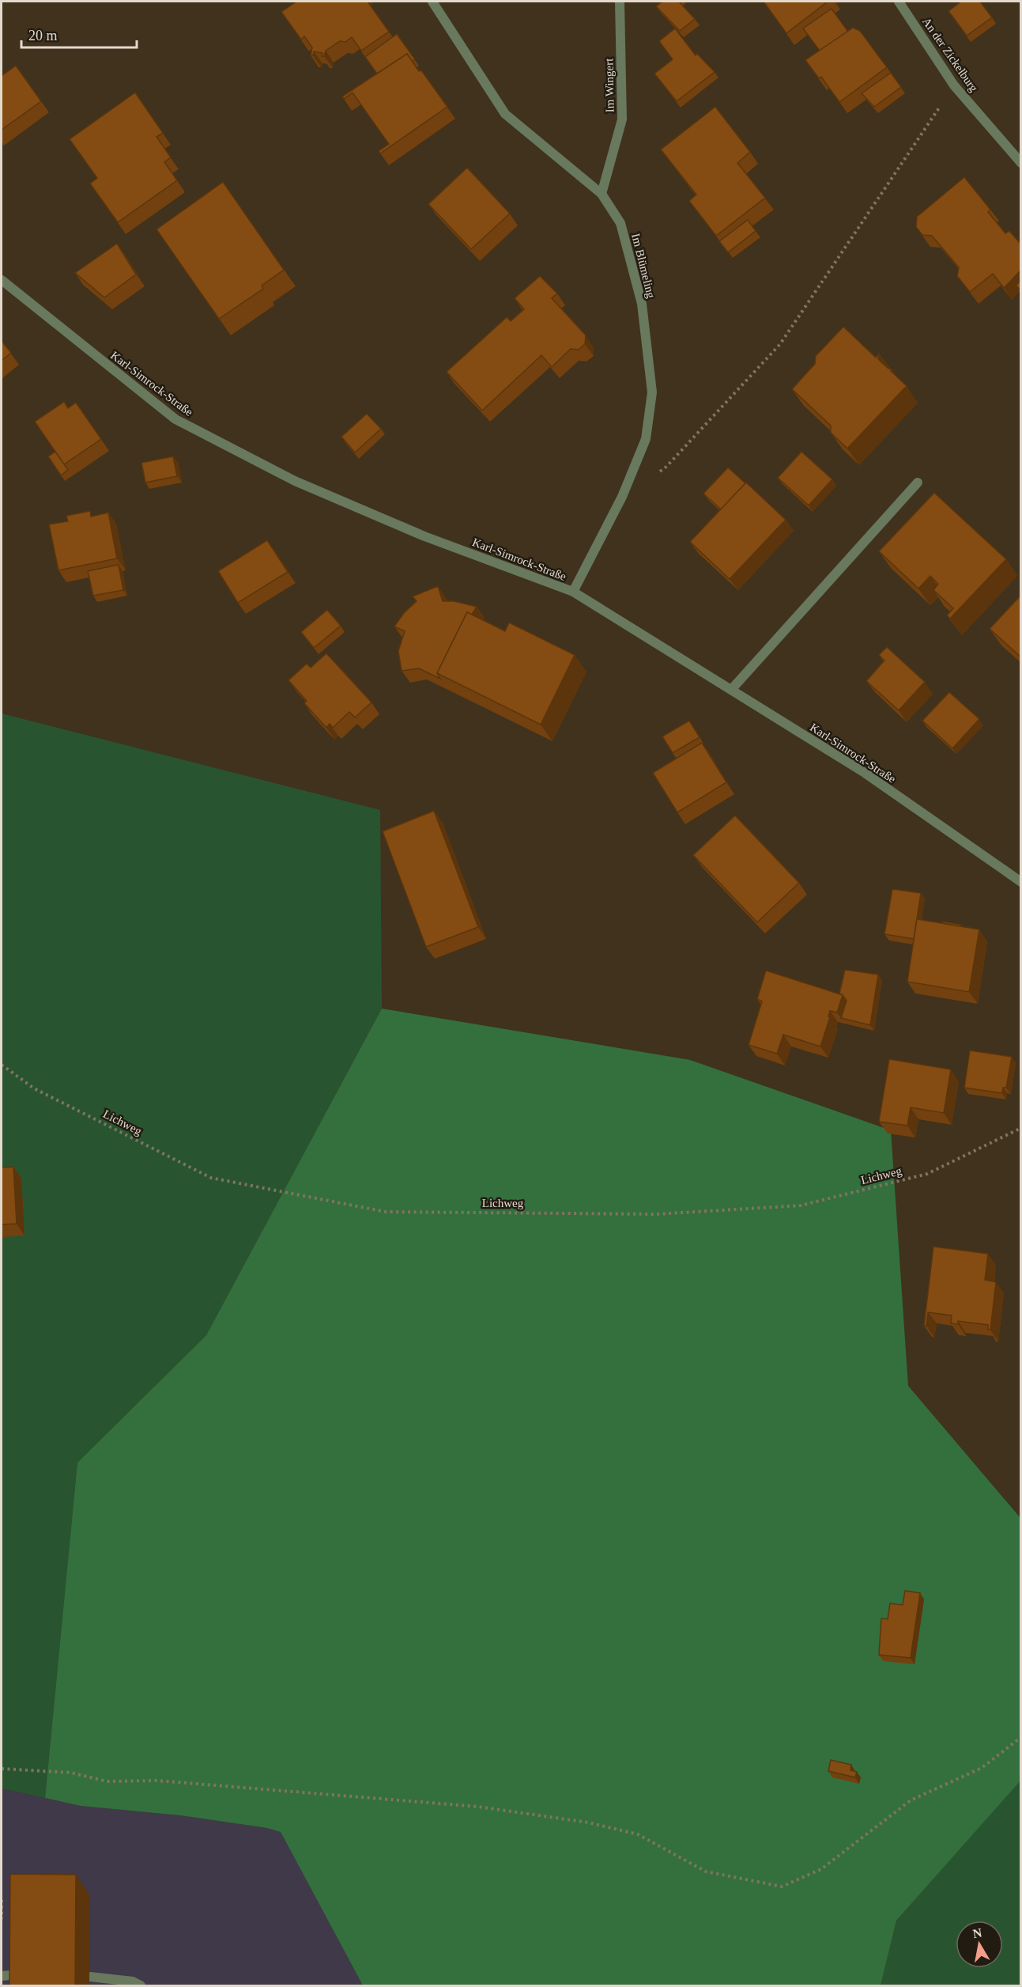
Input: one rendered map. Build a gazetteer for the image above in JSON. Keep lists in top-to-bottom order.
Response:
{
  "streets": {
    "street": [
      "An der Zickelburg",
      "Im Wingert",
      "Im Blümeling",
      "Karl-Simrock-Straße"
    ],
    "path": ["Lichweg"]
  },
  "crossings": [
    ["Im Wingert", "Im Blümeling"],
    ["Im Blümeling", "Karl-Simrock-Straße"]
  ],
  "scale_bar": "20 m",
  "north": "top"
}
